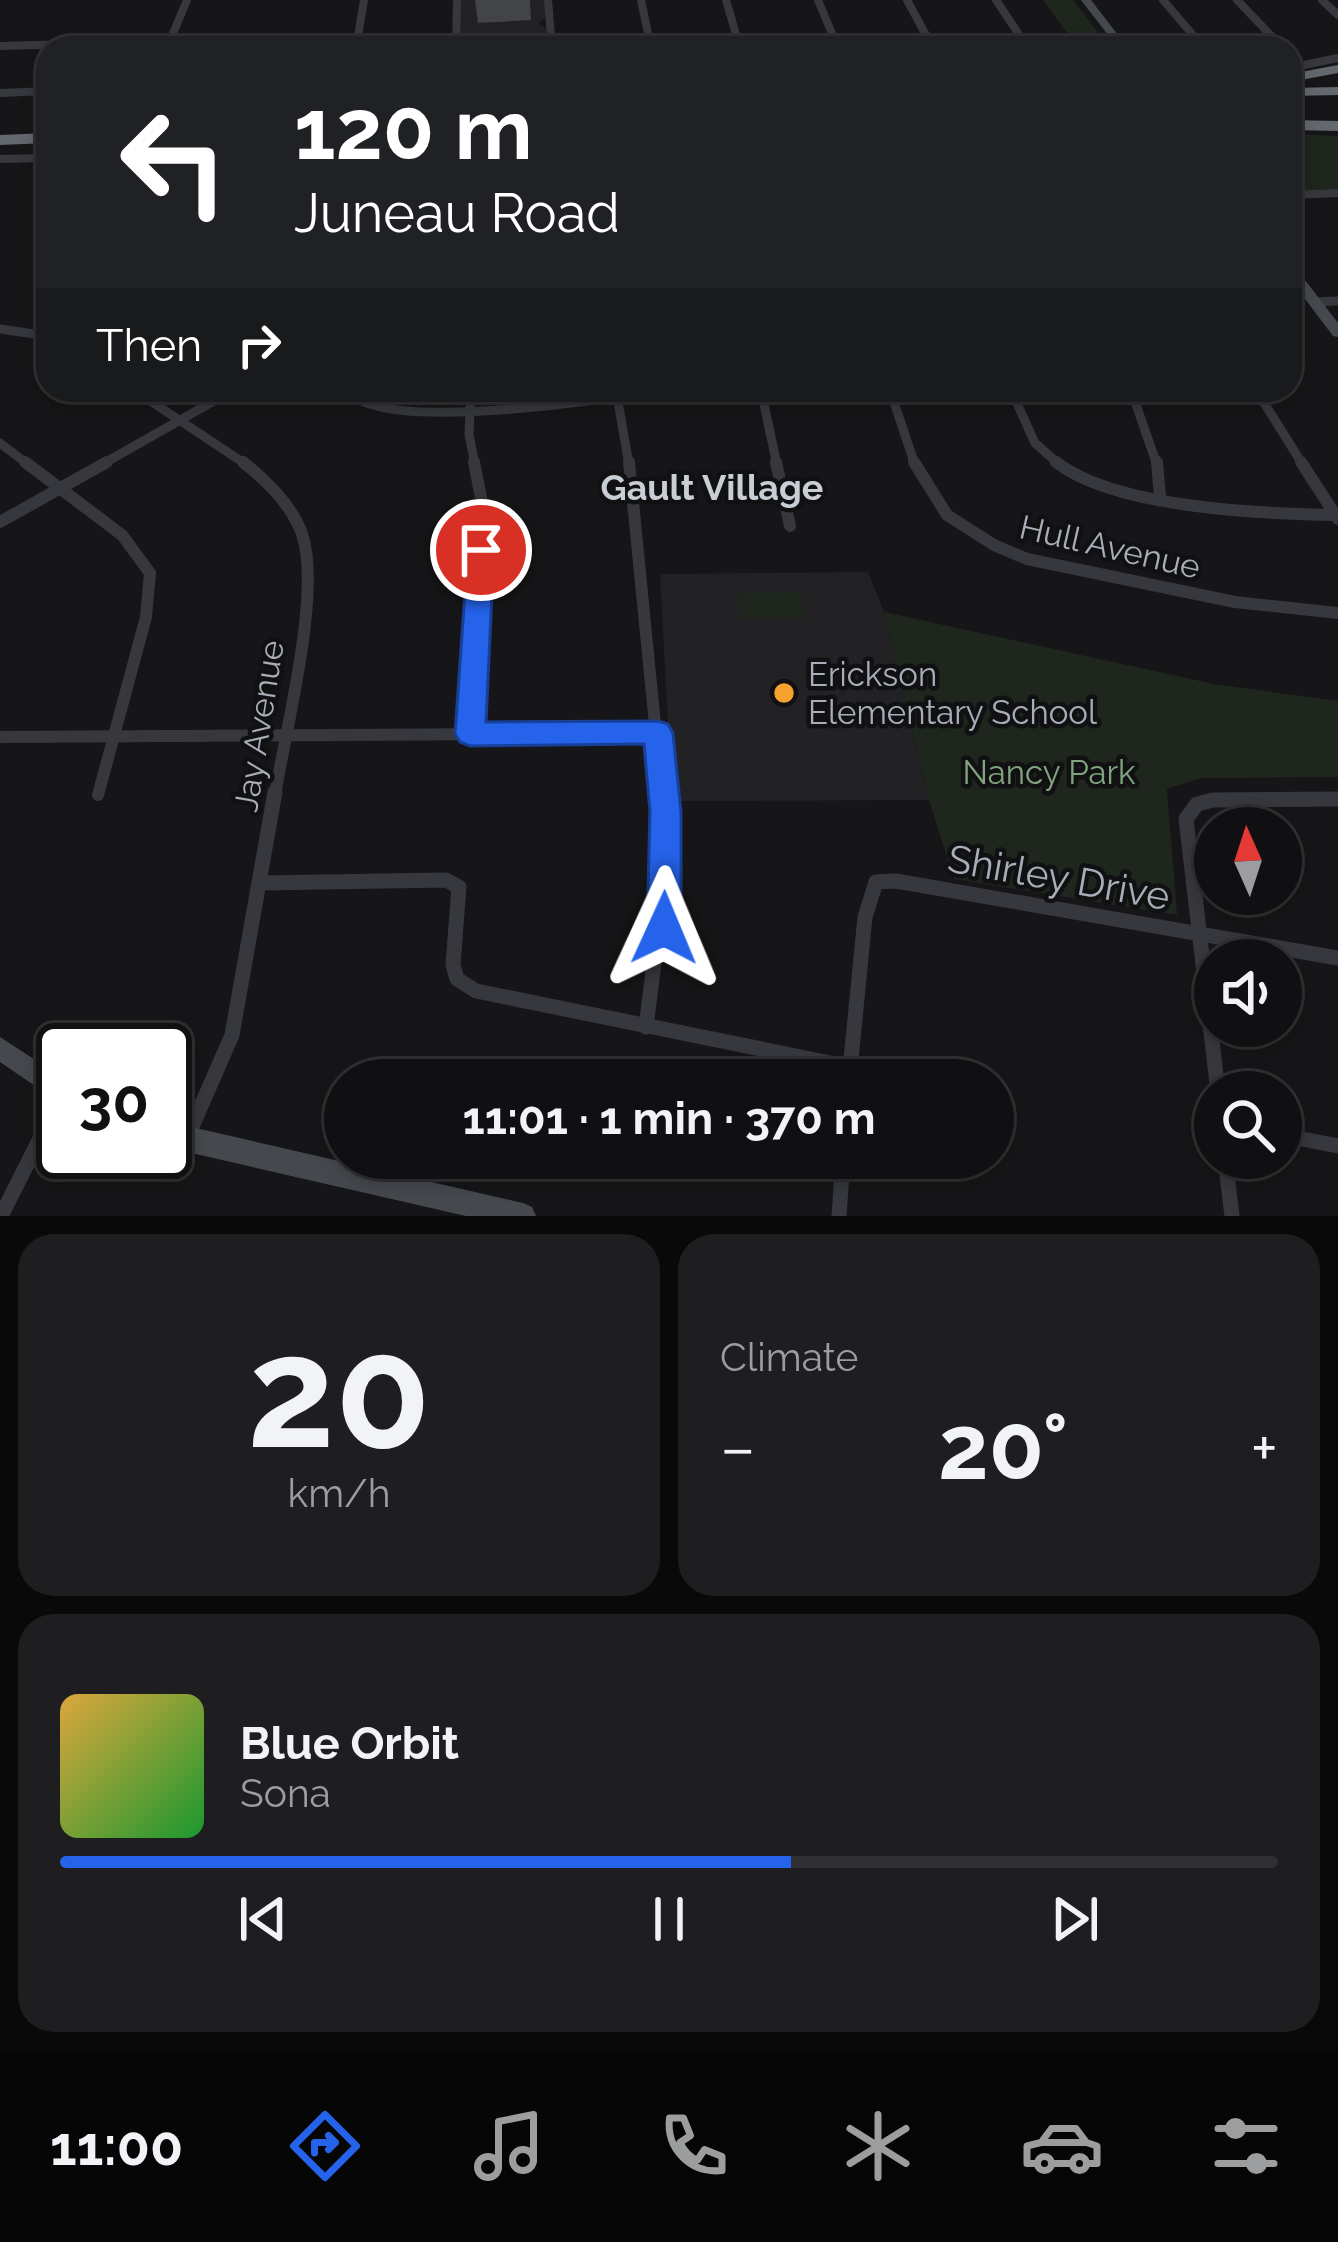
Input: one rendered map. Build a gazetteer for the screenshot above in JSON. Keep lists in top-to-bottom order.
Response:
{
  "streets": {
    "street": ["Hull Avenue", "Jay Avenue", "Shirley Drive"]
  },
  "districts": ["Gault Village"],
  "parks": ["Nancy Park"],
  "places": ["Erickson Elementary School"],
  "north": "top",
  "page": {
    "turn": ["120 m", "Juneau Road"],
    "then": "Then",
    "limit": "30",
    "trip": "11:01 · 1 min · 370 m",
    "tile": [
      ["20", "km/h"],
      "Climate"
    ],
    "heat": ["−", "20°", "+"],
    "song": ["Blue Orbit", "Sona"],
    "tabs": "11:00"
  }
}
